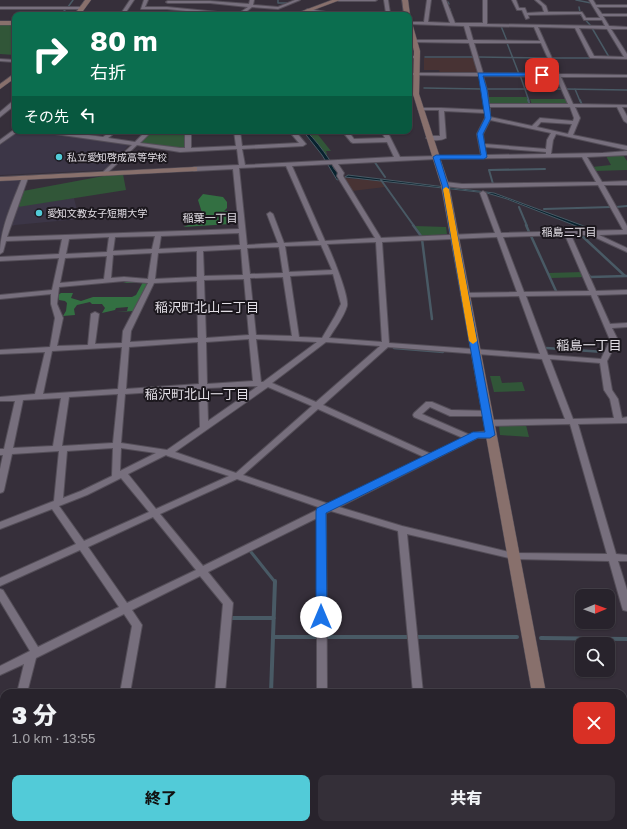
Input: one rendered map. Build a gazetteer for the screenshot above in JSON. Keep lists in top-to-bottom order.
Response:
{
  "districts": [
    "稲葉一丁目",
    "稲島二丁目",
    "稲沢町北山二丁目",
    "稲島一丁目",
    "稲沢町北山一丁目"
  ],
  "places": ["私立愛知啓成高等学校", "愛知文教女子短期大学"],
  "north": "right",
  "page": {
    "turn": ["80 m", "右折"],
    "then": "その先",
    "heading": ["3 分", "1.0 km · 13:55"],
    "buttons": ["終了", "共有"]
  }
}
